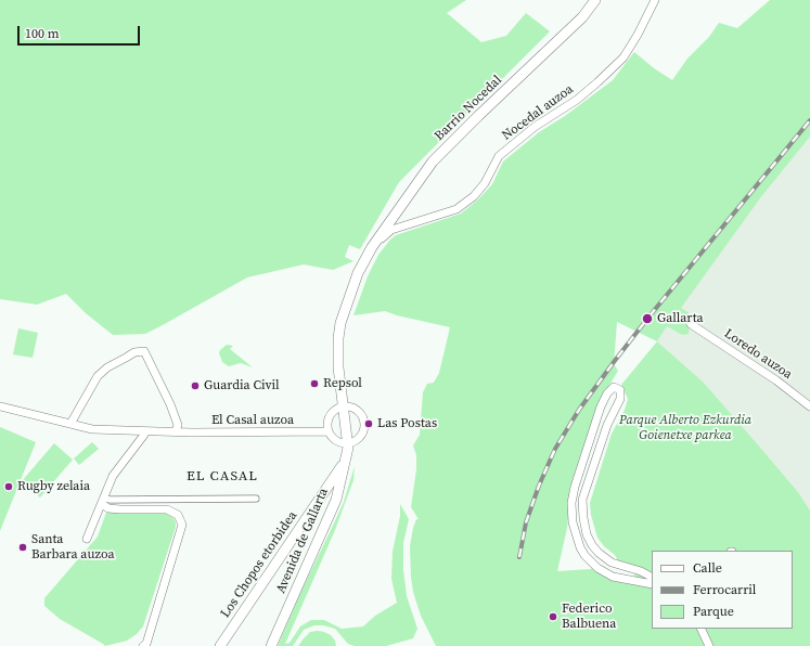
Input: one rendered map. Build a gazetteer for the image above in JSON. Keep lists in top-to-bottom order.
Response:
{
  "streets": {
    "street": [
      "Barrio Nocedal",
      "Nocedal auzoa",
      "Loredo auzoa",
      "El Casal auzoa",
      "Avenida de Gallarta",
      "Los Chopos etorbidea"
    ]
  },
  "crossings": [
    ["Barrio Nocedal", "Nocedal auzoa"],
    ["Barrio Nocedal", "Avenida de Gallarta"],
    ["Avenida de Gallarta", "Los Chopos etorbidea"]
  ],
  "districts": ["EL CASAL"],
  "parks": ["Parque Alberto Ezkurdia Goienetxe parkea"],
  "places": [
    "Gallarta",
    "Repsol",
    "Guardia Civil",
    "Las Postas",
    "Rugby zelaia",
    "Santa Barbara auzoa",
    "Federico Balbuena"
  ],
  "legend": ["Calle", "Ferrocarril", "Parque"],
  "scale_bar": "100 m"
}
